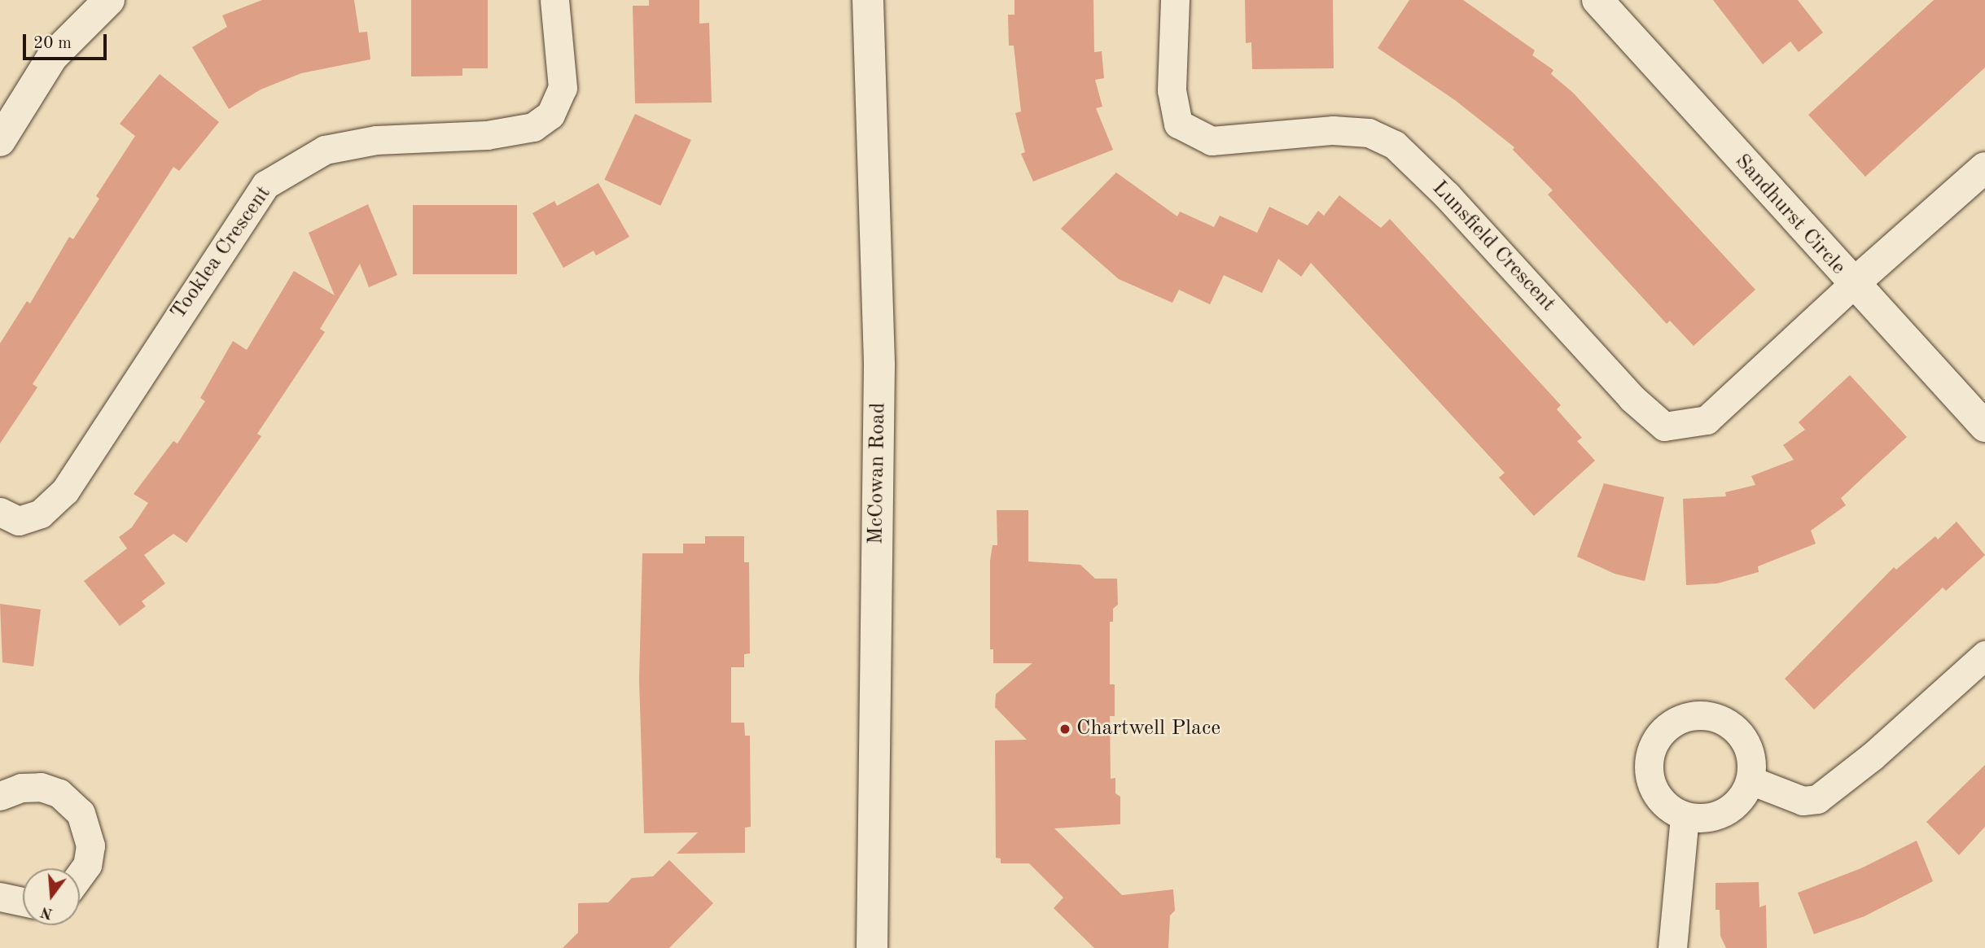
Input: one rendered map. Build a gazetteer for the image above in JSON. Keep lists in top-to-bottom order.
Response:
{
  "streets": {
    "main road": ["Sandhurst Circle", "McCowan Road"],
    "street": ["Lunsfield Crescent", "Tooklea Crescent"]
  },
  "crossings": [
    ["Sandhurst Circle", "Lunsfield Crescent"]
  ],
  "places": ["Chartwell Place"],
  "scale_bar": "20 m",
  "north": "bottom"
}
